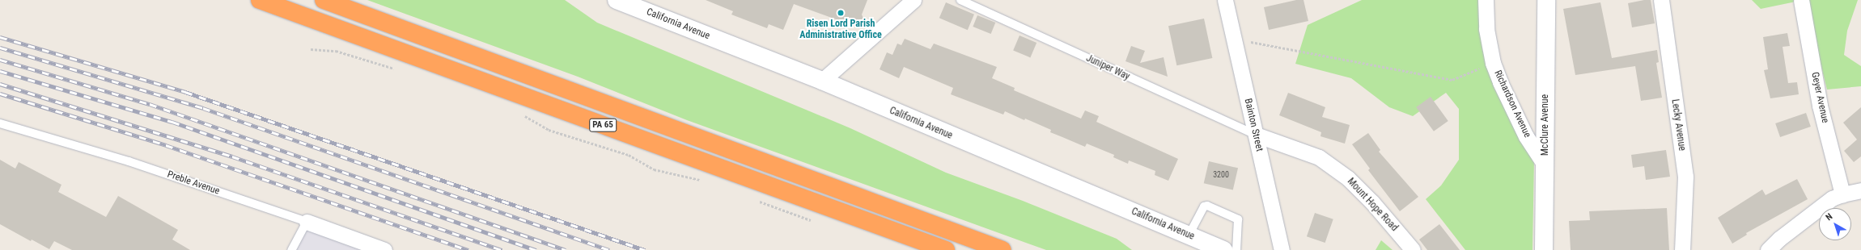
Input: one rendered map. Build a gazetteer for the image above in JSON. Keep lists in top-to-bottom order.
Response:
{
  "streets": {
    "highway": ["PA 65"],
    "street": [
      "California Avenue",
      "Geyer Avenue",
      "Richardson Avenue",
      "Bainton Street",
      "McClure Avenue",
      "Lecky Avenue",
      "Preble Avenue",
      "Mount Hope Road"
    ],
    "lane": ["Juniper Way"]
  },
  "crossings": [
    ["Juniper Way", "Bainton Street"],
    ["Juniper Way", "Mount Hope Road"],
    ["Richardson Avenue", "McClure Avenue"],
    ["Bainton Street", "Mount Hope Road"]
  ],
  "places": ["Risen Lord Parish Administrative Office"],
  "house_numbers": ["3200"],
  "north": "top left"
}
